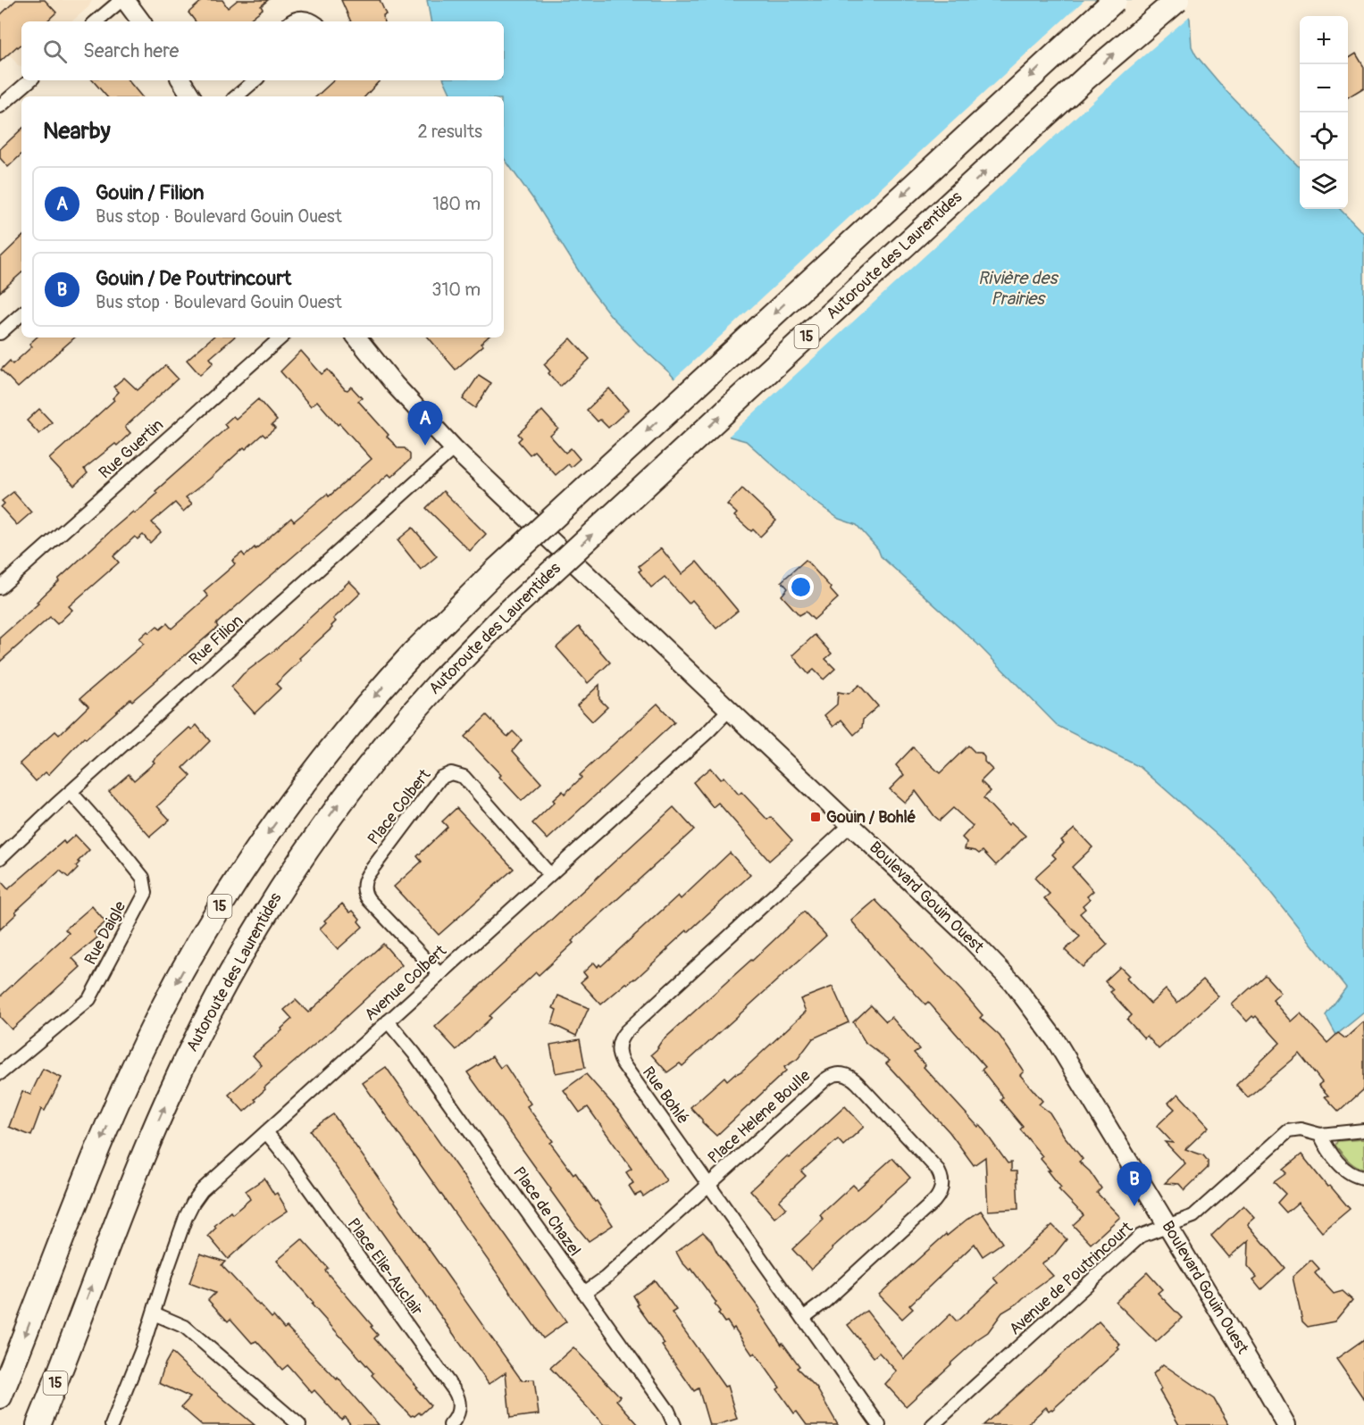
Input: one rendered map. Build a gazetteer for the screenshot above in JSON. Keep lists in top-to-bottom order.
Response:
{
  "streets": {
    "highway": ["Autoroute des Laurentides", "15"],
    "street": [
      "Rue Guertin",
      "Rue Filion",
      "Place Colbert",
      "Boulevard Gouin Ouest",
      "Rue Daigle",
      "Avenue Colbert",
      "Rue Bohlé",
      "Place Helene Boulle",
      "Place de Chazel",
      "Place Elie-Auclair",
      "Avenue de Poutrincourt"
    ]
  },
  "crossings": [
    ["Rue Filion", "Boulevard Gouin Ouest"],
    ["Rue Filion", "Rue Daigle"],
    ["Place Colbert", "Avenue Colbert"],
    ["Boulevard Gouin Ouest", "Avenue Colbert"],
    ["Boulevard Gouin Ouest", "Rue Bohlé"],
    ["Boulevard Gouin Ouest", "Avenue de Poutrincourt"],
    ["Avenue Colbert", "Place de Chazel"],
    ["Avenue Colbert", "Place Elie-Auclair"],
    ["Rue Bohlé", "Place Helene Boulle"],
    ["Place Helene Boulle", "Place de Chazel"]
  ],
  "water": ["Rivière des Prairies"],
  "places": {
    "transit": ["Gouin / Bohlé"]
  },
  "page": {
    "map_buttons": ["+", "−"],
    "search": "Search here",
    "heading": ["Nearby", "2 results"],
    "list": [
      {
        "mark": "A",
        "name": "Gouin / Filion",
        "note": "Bus stop · Boulevard Gouin Ouest",
        "value": "180 m"
      },
      {
        "mark": "B",
        "name": "Gouin / De Poutrincourt",
        "note": "Bus stop · Boulevard Gouin Ouest",
        "value": "310 m"
      }
    ],
    "pins": ["A", "B"]
  }
}
